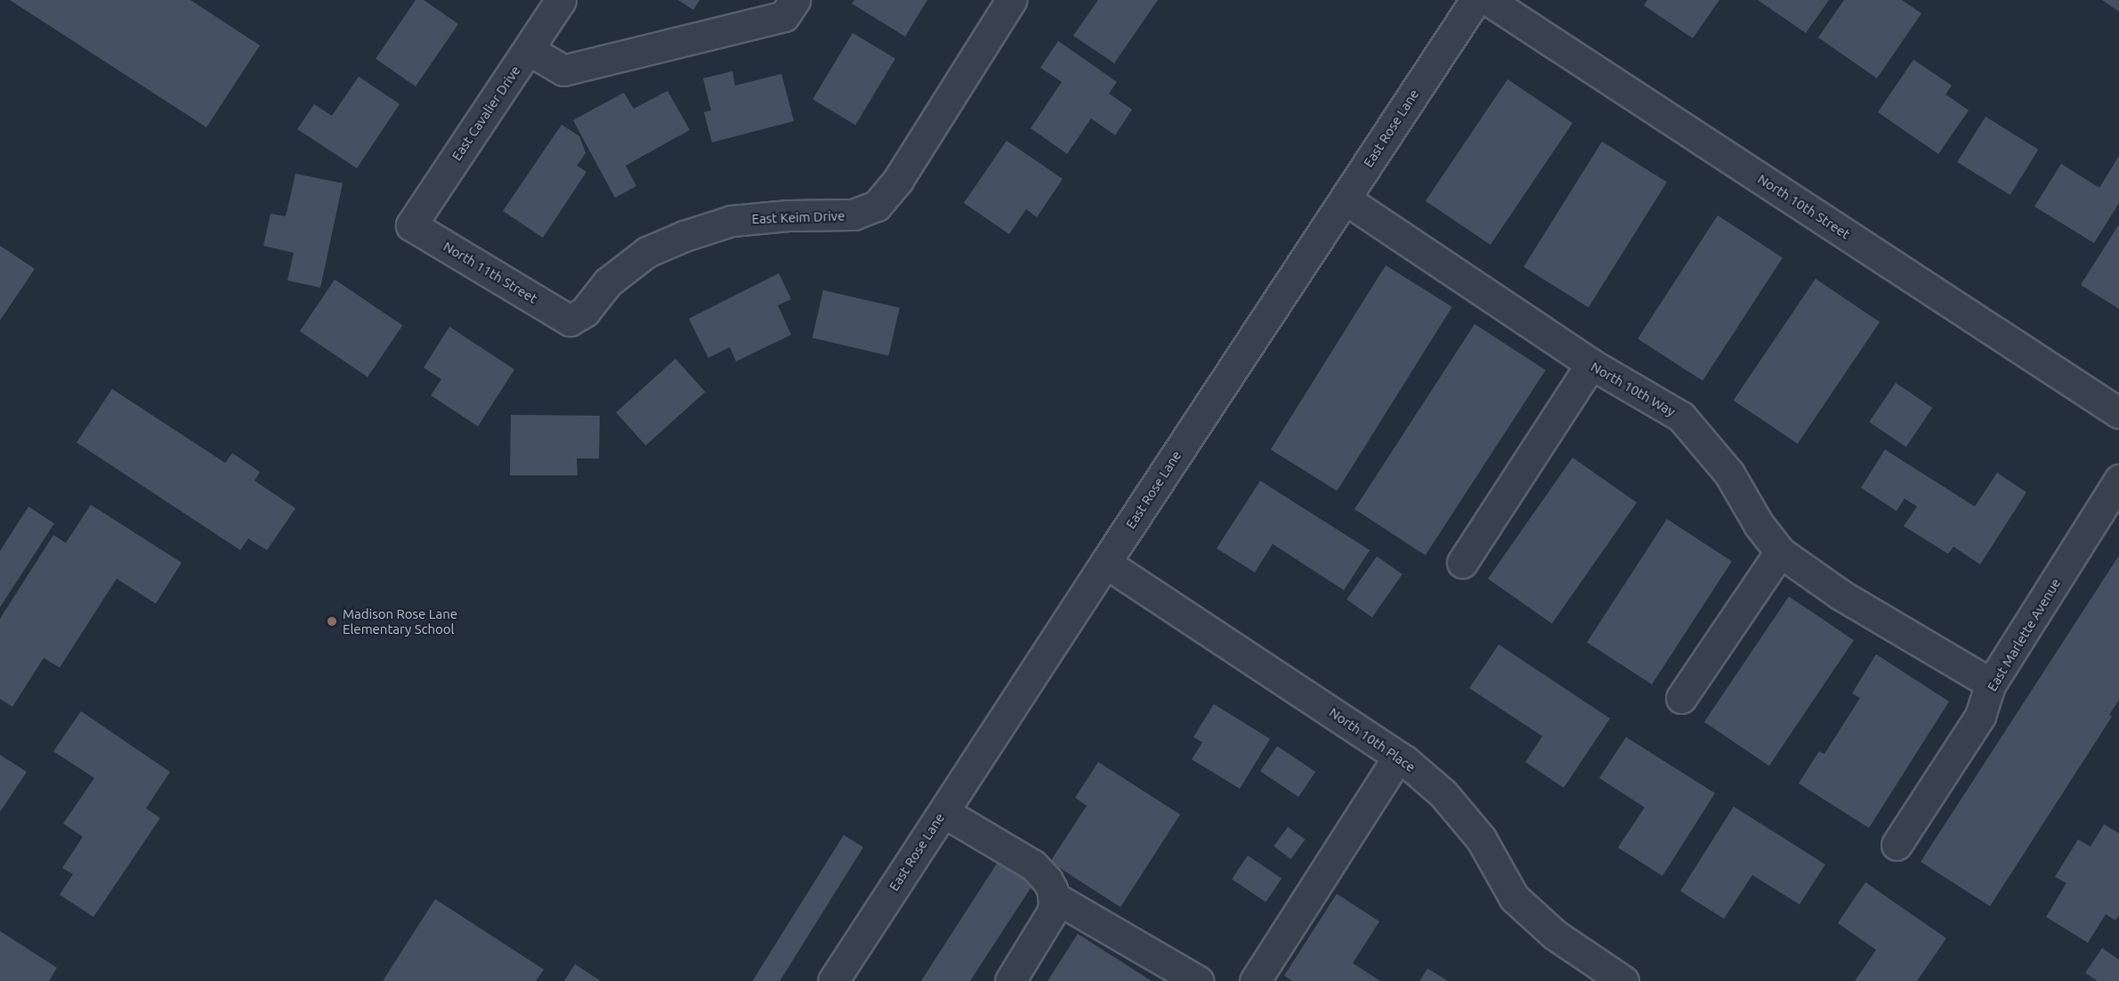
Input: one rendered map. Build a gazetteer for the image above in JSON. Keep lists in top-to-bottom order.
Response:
{
  "streets": {
    "street": [
      "East Cavalier Drive",
      "East Rose Lane",
      "North 10th Street",
      "East Keim Drive",
      "North 11th Street",
      "North 10th Way",
      "East Marlette Avenue",
      "North 10th Place"
    ]
  },
  "crossings": [
    ["East Cavalier Drive", "North 11th Street"],
    ["East Rose Lane", "North 10th Way"],
    ["East Rose Lane", "North 10th Place"],
    ["East Keim Drive", "North 11th Street"],
    ["North 10th Way", "East Marlette Avenue"]
  ],
  "places": ["Madison Rose Lane Elementary School"]
}
